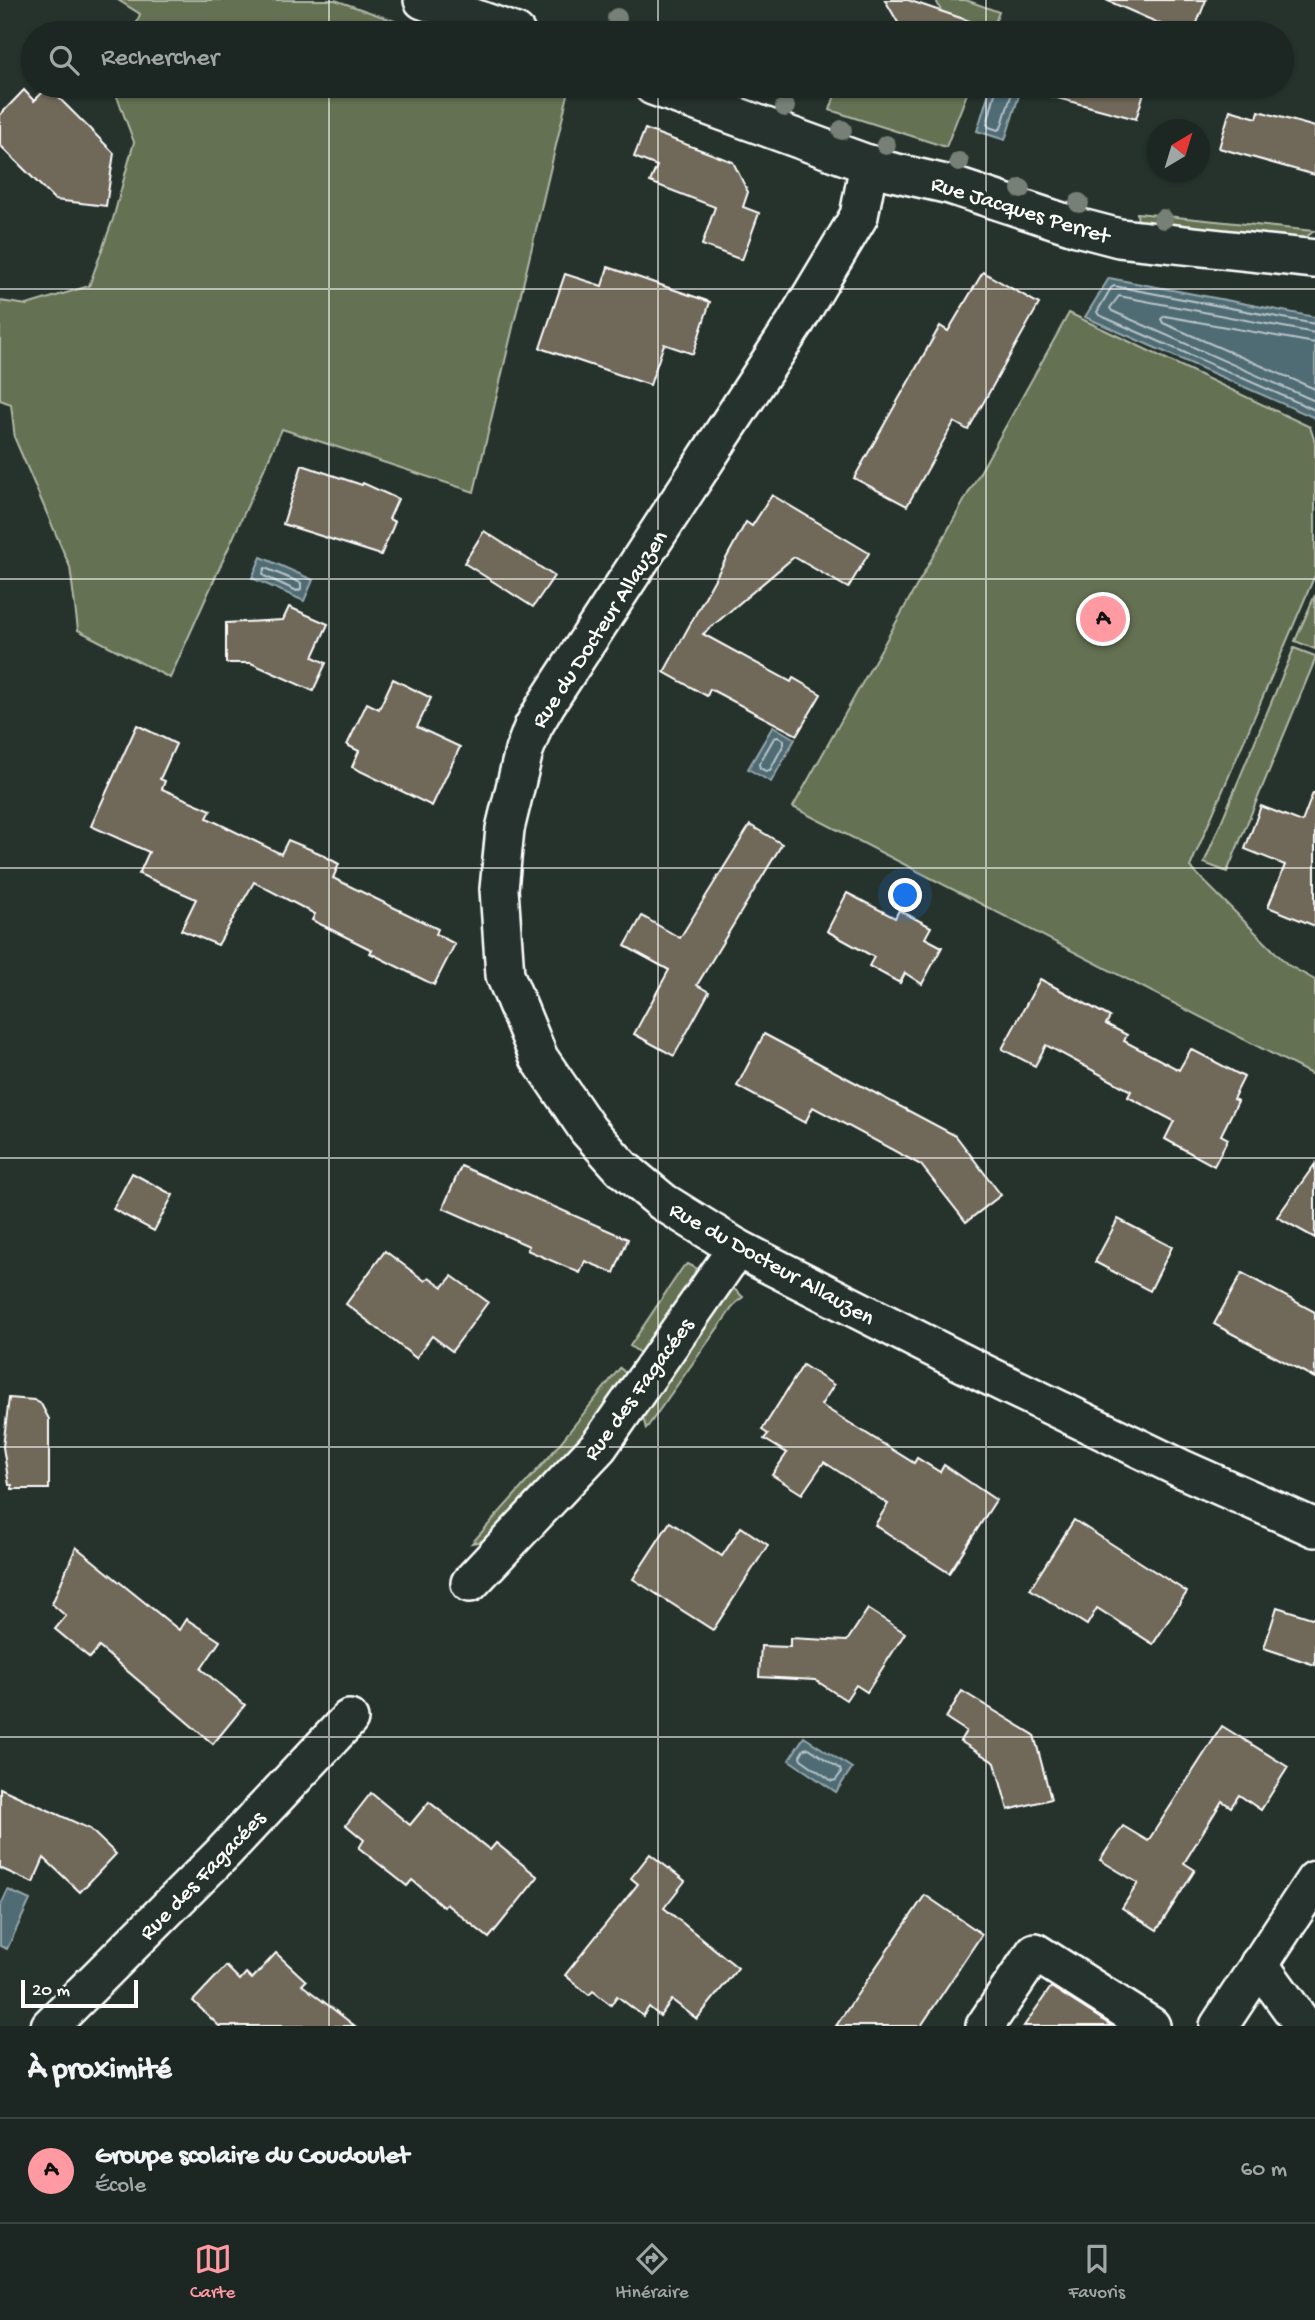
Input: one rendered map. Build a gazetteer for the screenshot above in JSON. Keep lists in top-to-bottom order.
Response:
{
  "streets": {
    "street": ["Rue Jacques Perret", "Rue du Docteur Allauzen", "Rue des Fagacées"]
  },
  "crossings": [
    ["Rue Jacques Perret", "Rue du Docteur Allauzen"],
    ["Rue du Docteur Allauzen", "Rue des Fagacées"]
  ],
  "scale_bar": "20 m",
  "north": "top right",
  "page": {
    "search": "Rechercher",
    "pins": "A",
    "scale": "20 m",
    "heading": "À proximité",
    "list": [
      {
        "mark": "A",
        "name": "Groupe scolaire du Coudoulet",
        "note": "École",
        "value": "60 m"
      }
    ],
    "nav": ["Carte", "Itinéraire", "Favoris"]
  }
}
